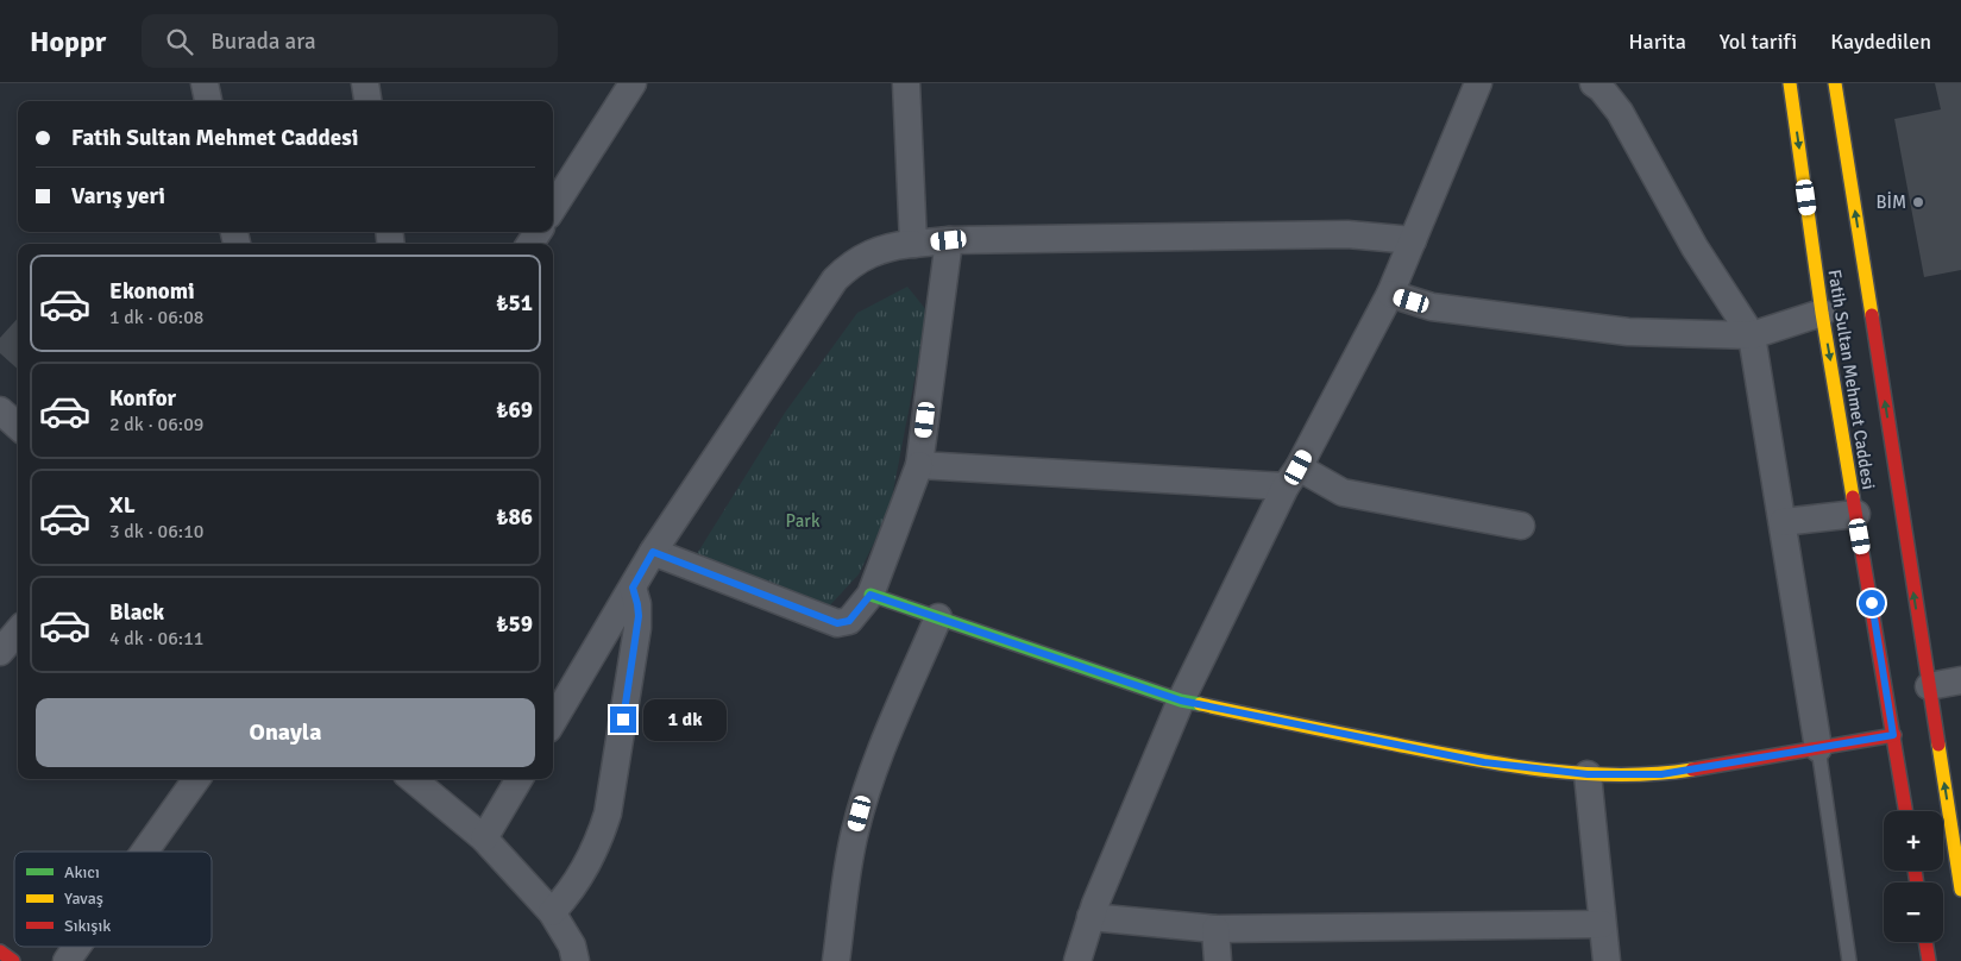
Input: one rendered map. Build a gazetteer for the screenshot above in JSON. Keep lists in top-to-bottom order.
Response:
{
  "streets": {
    "main road": ["Fatih Sultan Mehmet Caddesi"]
  },
  "parks": ["Park"],
  "places": ["BİM"],
  "legend": ["Akıcı", "Yavaş", "Sıkışık"],
  "page": {
    "header": "Hoppr",
    "search": "Burada ara",
    "nav": ["Harita", "Yol tarifi", "Kaydedilen"],
    "banner": ["Fatih Sultan Mehmet Caddesi", "Varış yeri"],
    "list": [
      {
        "name": "Ekonomi",
        "note": "1 dk · 06:08",
        "value": "₺51"
      },
      {
        "name": "Konfor",
        "note": "2 dk · 06:09",
        "value": "₺69"
      },
      {
        "name": "XL",
        "note": "3 dk · 06:10",
        "value": "₺86"
      },
      {
        "name": "Black",
        "note": "4 dk · 06:11",
        "value": "₺59"
      }
    ],
    "buttons": "Onayla",
    "bubble": "1 dk",
    "map_buttons": ["+", "−"]
  }
}
